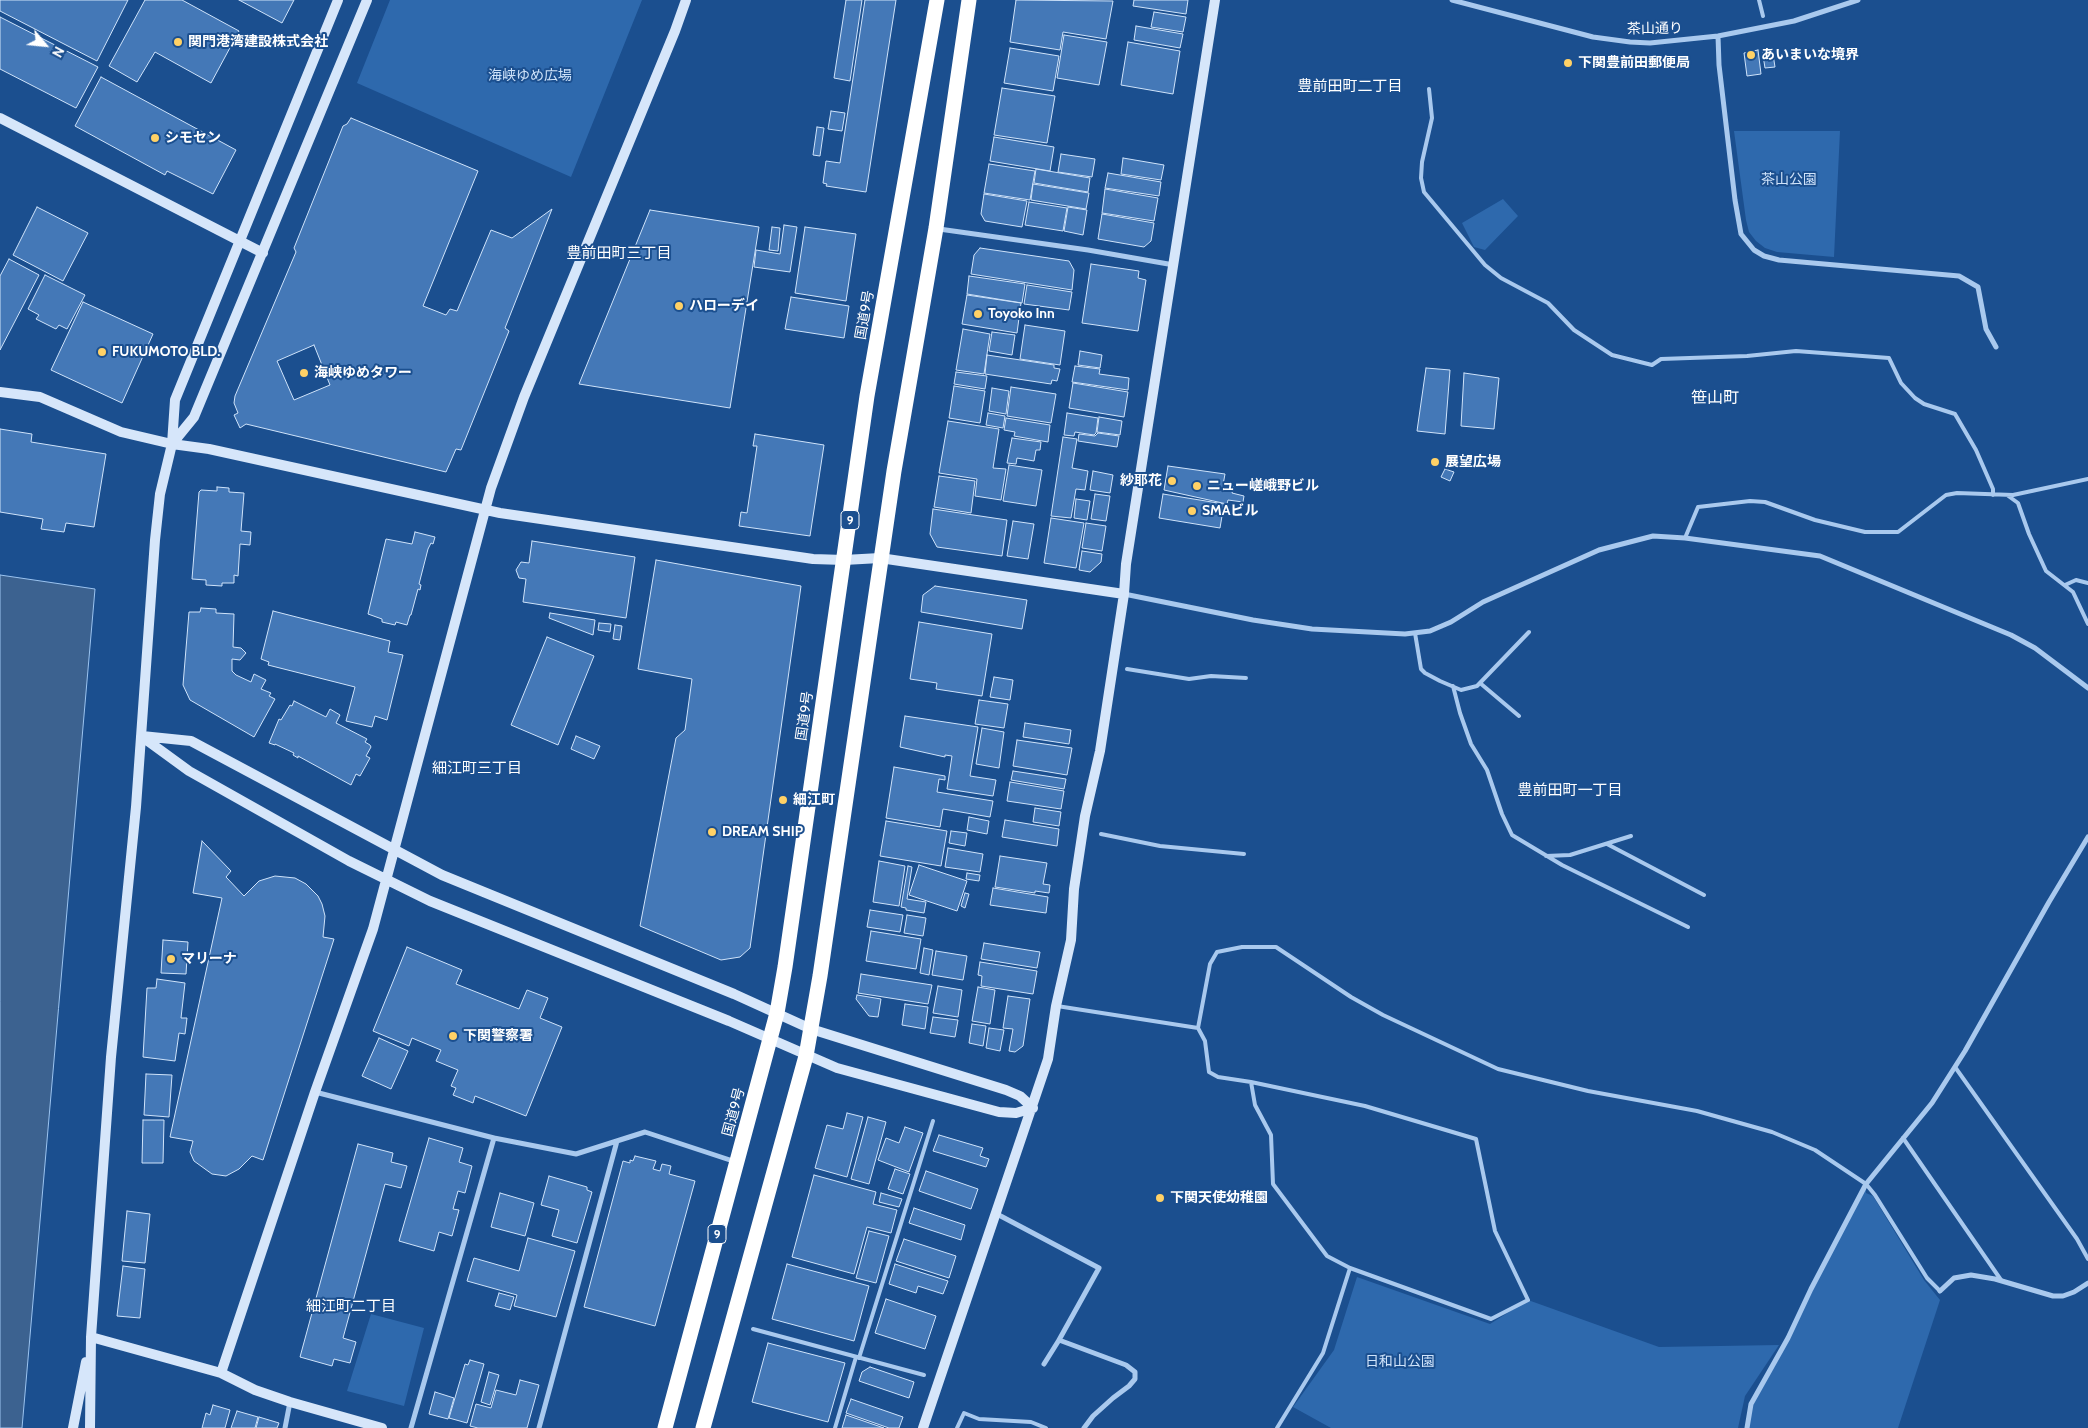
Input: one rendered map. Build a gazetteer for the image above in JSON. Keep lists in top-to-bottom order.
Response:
{
  "streets": {
    "highway": ["国道9号", "9"],
    "street": ["茶山通り"]
  },
  "districts": [
    "豊前田町二丁目",
    "豊前田町三丁目",
    "笹山町",
    "細江町三丁目",
    "豊前田町一丁目",
    "細江町二丁目"
  ],
  "parks": ["海峡ゆめ広場", "茶山公園", "日和山公園"],
  "places": [
    "関門港湾建設株式会社",
    "あいまいな境界",
    "下関豊前田郵便局",
    "シモセン",
    "ハローデイ",
    "Toyoko Inn",
    "FUKUMOTO BLD.",
    "海峡ゆめタワー",
    "展望広場",
    "紗耶花",
    "ニュー嵯峨野ビル",
    "SMAビル",
    "細江町",
    "DREAM SHIP",
    "マリーナ",
    "下関警察署",
    "下関天使幼稚園"
  ],
  "north": "bottom right"
}
